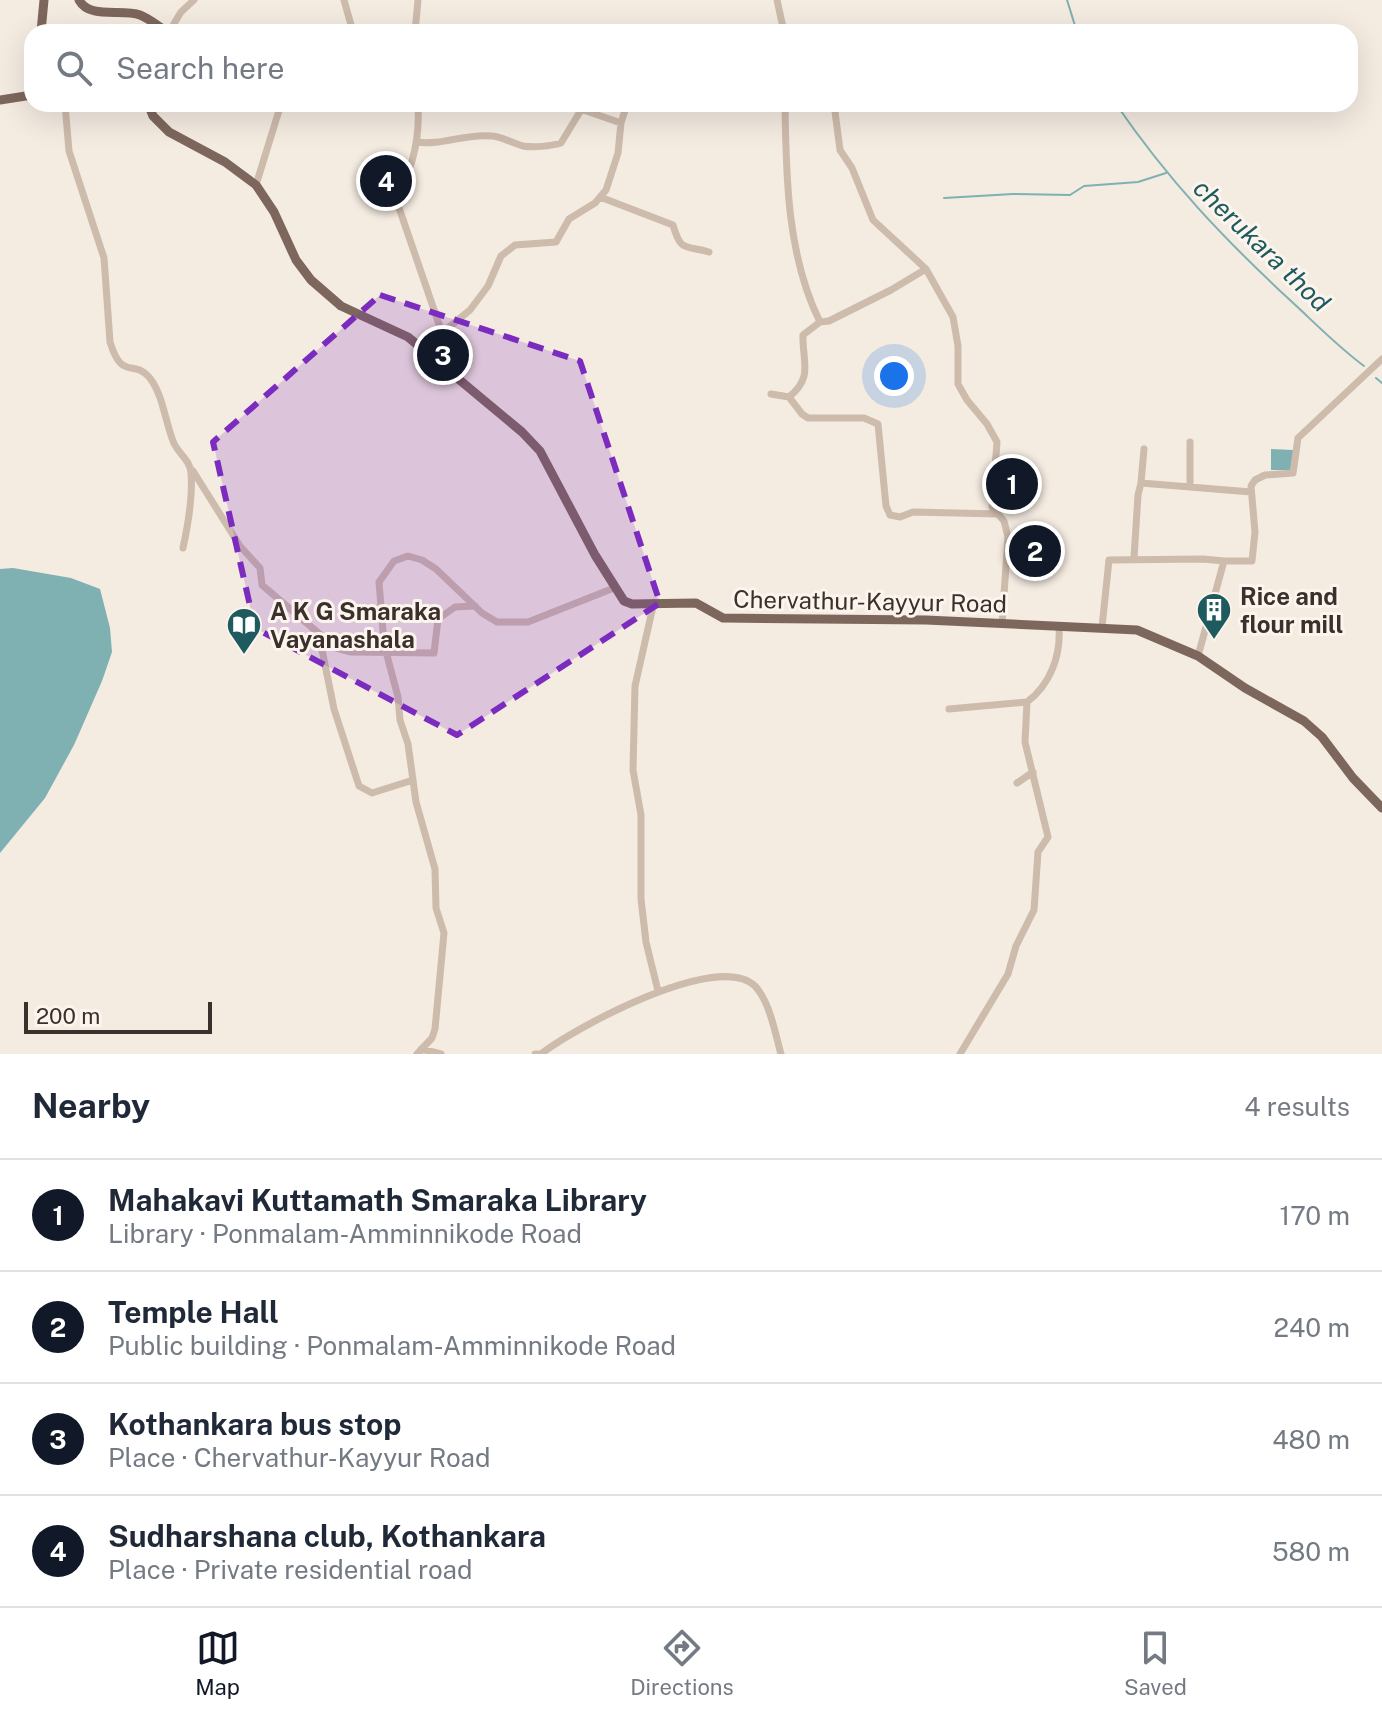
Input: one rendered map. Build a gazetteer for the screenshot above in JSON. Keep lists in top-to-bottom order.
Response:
{
  "streets": {
    "main road": ["Chervathur-Kayyur Road"]
  },
  "water": ["cherukara thod"],
  "places": {
    "building": ["Rice and flour mill"],
    "library": ["A K G Smaraka Vayanashala"]
  },
  "scale_bar": "200 m",
  "page": {
    "search": "Search here",
    "pins": [
      "4",
      "3",
      "1",
      "2"
    ],
    "scale": "200 m",
    "heading": ["Nearby", "4 results"],
    "list": [
      {
        "mark": "1",
        "name": "Mahakavi Kuttamath Smaraka Library",
        "note": "Library · Ponmalam-Amminnikode Road",
        "value": "170 m"
      },
      {
        "mark": "2",
        "name": "Temple Hall",
        "note": "Public building · Ponmalam-Amminnikode Road",
        "value": "240 m"
      },
      {
        "mark": "3",
        "name": "Kothankara bus stop",
        "note": "Place · Chervathur-Kayyur Road",
        "value": "480 m"
      },
      {
        "mark": "4",
        "name": "Sudharshana club, Kothankara",
        "note": "Place · Private residential road",
        "value": "580 m"
      }
    ],
    "nav": ["Map", "Directions", "Saved"]
  }
}
